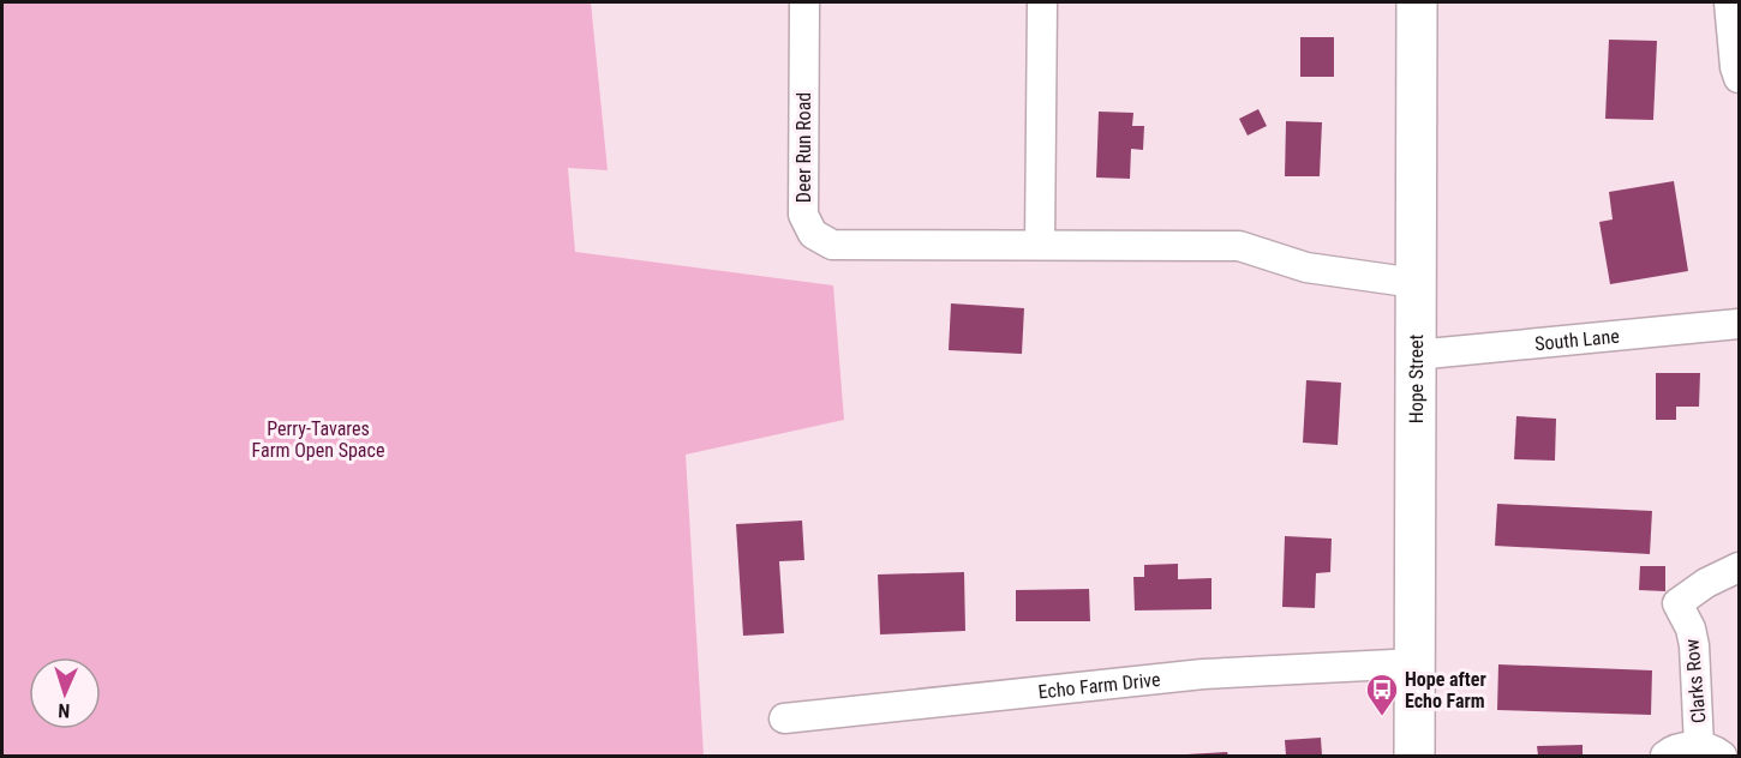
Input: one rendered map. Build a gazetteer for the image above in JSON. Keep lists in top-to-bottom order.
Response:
{
  "streets": {
    "main road": ["Hope Street"],
    "street": [
      "Deer Run Road",
      "South Lane",
      "Clarks Row",
      "Echo Farm Drive"
    ]
  },
  "crossings": [
    ["Deer Run Road", "Hope Street"],
    ["South Lane", "Hope Street"],
    ["Hope Street", "Echo Farm Drive"]
  ],
  "parks": ["Perry-Tavares Farm Open Space"],
  "places": {
    "bus stop": ["Hope after Echo Farm"]
  },
  "north": "bottom"
}
